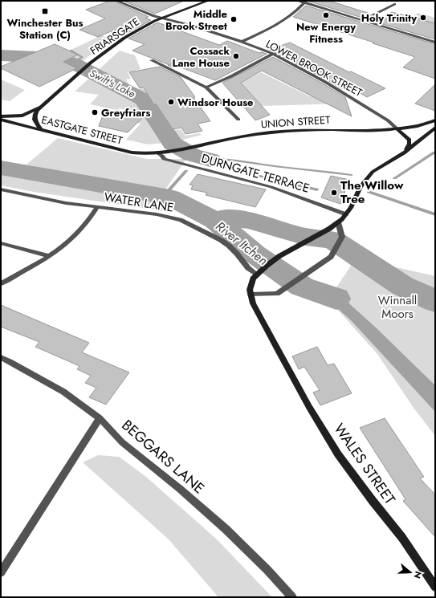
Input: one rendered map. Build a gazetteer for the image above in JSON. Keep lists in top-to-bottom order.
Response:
{
  "streets": {
    "main road": [
      "FRIARSGATE",
      "UNION STREET",
      "EASTGATE STREET",
      "WALES STREET"
    ],
    "street": [
      "LOWER BROOK STREET",
      "DURNGATE TERRACE",
      "WATER LANE",
      "BEGGARS LANE"
    ]
  },
  "crossings": [
    ["FRIARSGATE", "LOWER BROOK STREET"],
    ["FRIARSGATE", "EASTGATE STREET"],
    ["LOWER BROOK STREET", "UNION STREET"],
    ["UNION STREET", "EASTGATE STREET"],
    ["UNION STREET", "DURNGATE TERRACE"],
    ["EASTGATE STREET", "DURNGATE TERRACE"]
  ],
  "water": ["Swift's Lake", "River Itchen"],
  "parks": ["Winnall Moors"],
  "places": {
    "transit": ["Winchester Bus Station (C)"],
    "other": [
      "New Energy Fitness",
      "Holy Trinity",
      "Middle Brook Street",
      "Cossack Lane House",
      "Windsor House",
      "Greyfriars",
      "The Willow Tree"
    ]
  },
  "north": "right"
}
